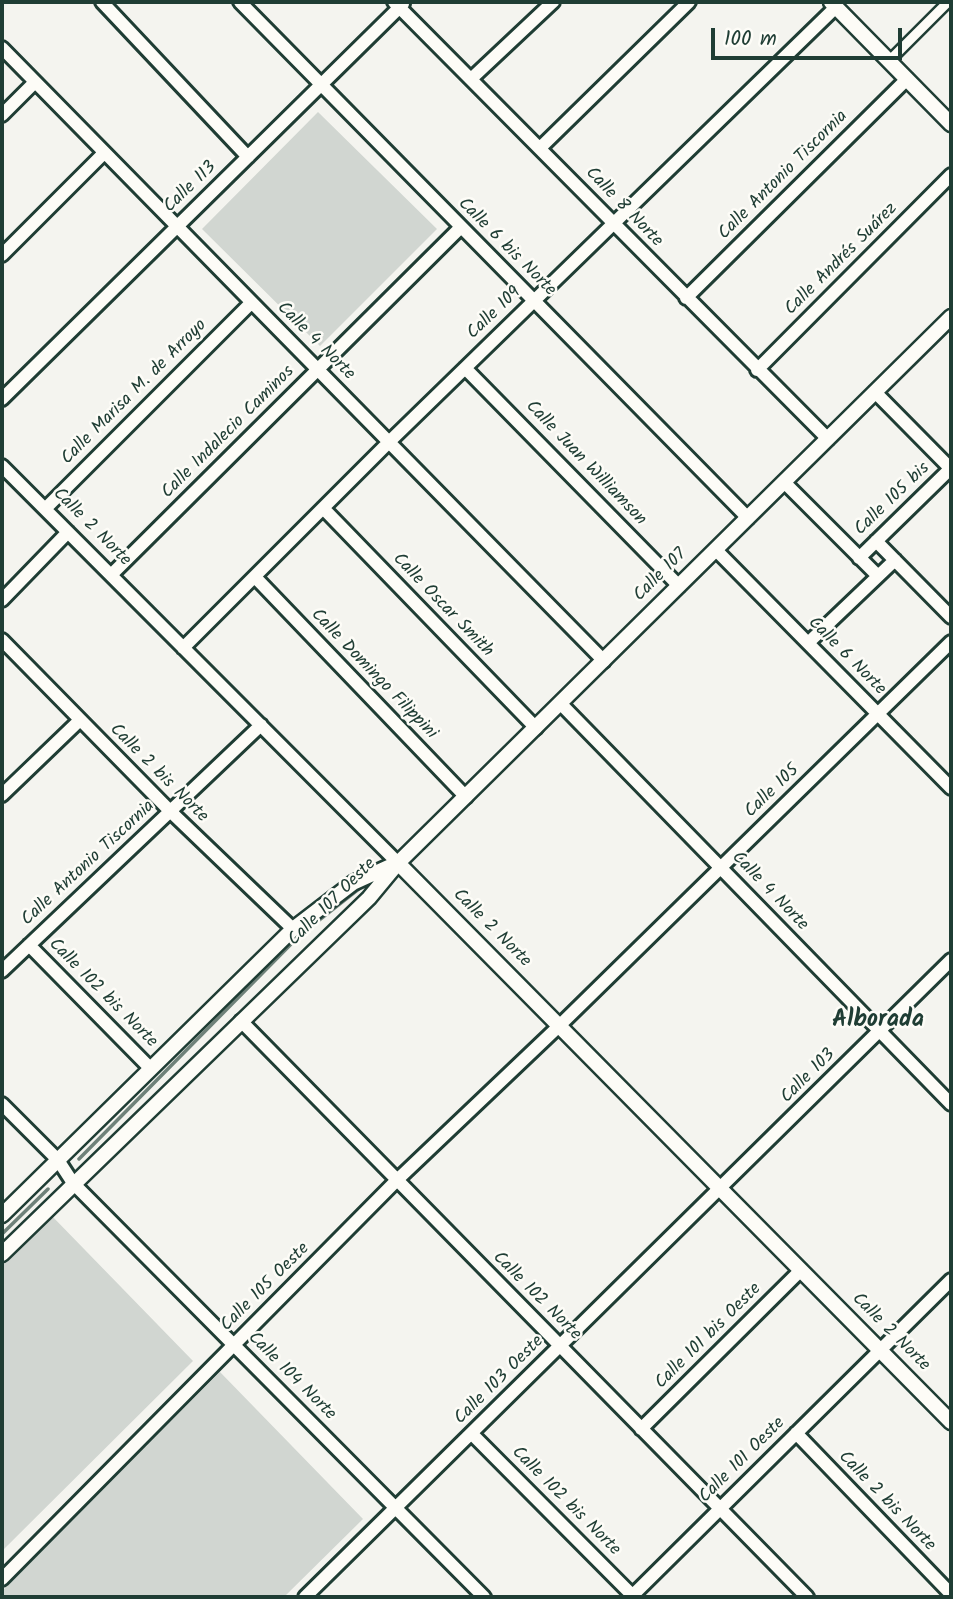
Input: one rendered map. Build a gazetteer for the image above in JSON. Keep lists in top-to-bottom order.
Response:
{
  "streets": {
    "street": [
      "Calle Antonio Tiscornia",
      "Calle 113",
      "Calle 8 Norte",
      "Calle 6 bis Norte",
      "Calle Andrés Suárez",
      "Calle 109",
      "Calle 4 Norte",
      "Calle Marisa M. de Arroyo",
      "Calle Indalecio Caminos",
      "Calle Juan Williamson",
      "Calle 105 bis",
      "Calle 2 Norte",
      "Calle 107",
      "Calle Oscar Smith",
      "Calle 6 Norte",
      "Calle Domingo Filippini",
      "Calle 2 bis Norte",
      "Calle 105",
      "Calle 107 Oeste",
      "Calle 102 bis Norte",
      "Calle 103",
      "Calle 105 Oeste",
      "Calle 102 Norte",
      "Calle 101 bis Oeste",
      "Calle 104 Norte",
      "Calle 103 Oeste",
      "Calle 101 Oeste"
    ]
  },
  "crossings": [
    ["Calle Antonio Tiscornia", "Calle 8 Norte"],
    ["Calle Antonio Tiscornia", "Calle 2 Norte"],
    ["Calle Antonio Tiscornia", "Calle 2 bis Norte"],
    ["Calle Antonio Tiscornia", "Calle 102 bis Norte"],
    ["Calle 113", "Calle 8 Norte"],
    ["Calle 113", "Calle 6 bis Norte"],
    ["Calle 113", "Calle 4 Norte"],
    ["Calle 8 Norte", "Calle Andrés Suárez"],
    ["Calle 8 Norte", "Calle 109"],
    ["Calle 8 Norte", "Calle 107"],
    ["Calle 6 bis Norte", "Calle 109"],
    ["Calle 6 bis Norte", "Calle Indalecio Caminos"],
    ["Calle 6 bis Norte", "Calle 107"],
    ["Calle 109", "Calle 4 Norte"],
    ["Calle 109", "Calle Juan Williamson"],
    ["Calle 109", "Calle 2 Norte"],
    ["Calle 109", "Calle Oscar Smith"],
    ["Calle 109", "Calle Domingo Filippini"],
    ["Calle 4 Norte", "Calle Marisa M. de Arroyo"],
    ["Calle 4 Norte", "Calle Indalecio Caminos"],
    ["Calle 4 Norte", "Calle 107"],
    ["Calle 4 Norte", "Calle 105"],
    ["Calle 4 Norte", "Calle 103"],
    ["Calle Marisa M. de Arroyo", "Calle 2 Norte"],
    ["Calle Indalecio Caminos", "Calle 2 Norte"],
    ["Calle Juan Williamson", "Calle 107"],
    ["Calle 2 Norte", "Calle 107"],
    ["Calle 2 Norte", "Calle 105"],
    ["Calle 2 Norte", "Calle 107 Oeste"],
    ["Calle 2 Norte", "Calle 103"],
    ["Calle 2 Norte", "Calle 105 Oeste"],
    ["Calle 2 Norte", "Calle 101 bis Oeste"],
    ["Calle 2 Norte", "Calle 103 Oeste"],
    ["Calle 2 Norte", "Calle 101 Oeste"],
    ["Calle 107", "Calle Oscar Smith"],
    ["Calle 107", "Calle 6 Norte"],
    ["Calle 107", "Calle Domingo Filippini"],
    ["Calle 107", "Calle 107 Oeste"],
    ["Calle 6 Norte", "Calle 105"],
    ["Calle 2 bis Norte", "Calle 107 Oeste"],
    ["Calle 2 bis Norte", "Calle 101 Oeste"],
    ["Calle 105", "Calle 105 Oeste"],
    ["Calle 107 Oeste", "Calle 102 bis Norte"],
    ["Calle 107 Oeste", "Calle 102 Norte"],
    ["Calle 107 Oeste", "Calle 104 Norte"],
    ["Calle 102 bis Norte", "Calle 103 Oeste"],
    ["Calle 102 bis Norte", "Calle 101 Oeste"],
    ["Calle 103", "Calle 103 Oeste"],
    ["Calle 105 Oeste", "Calle 102 Norte"],
    ["Calle 105 Oeste", "Calle 104 Norte"],
    ["Calle 102 Norte", "Calle 101 bis Oeste"],
    ["Calle 102 Norte", "Calle 103 Oeste"],
    ["Calle 102 Norte", "Calle 101 Oeste"],
    ["Calle 104 Norte", "Calle 103 Oeste"]
  ],
  "districts": ["Alborada"],
  "scale_bar": "100 m"
}
